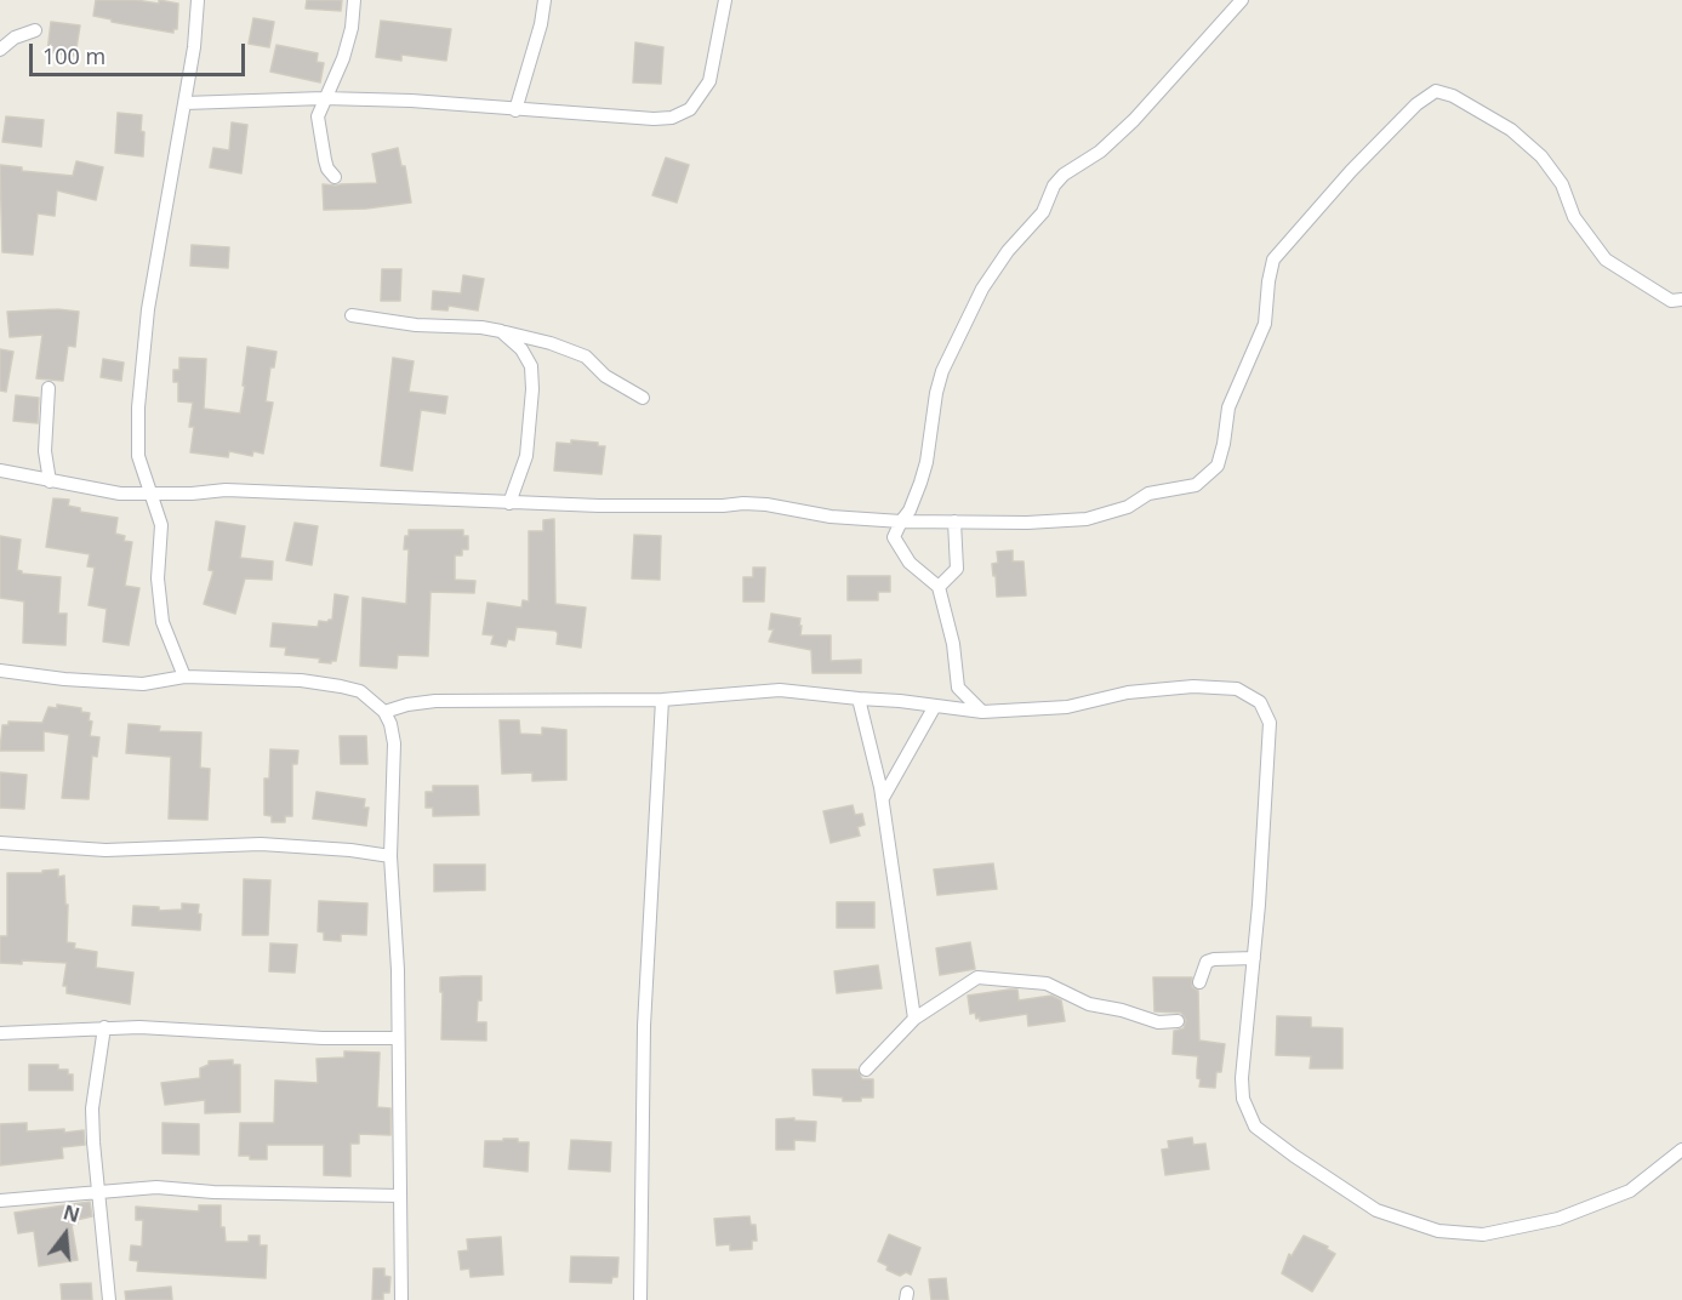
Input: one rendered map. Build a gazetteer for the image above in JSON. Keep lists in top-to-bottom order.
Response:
{
  "scale_bar": "100 m",
  "north": "top"
}
